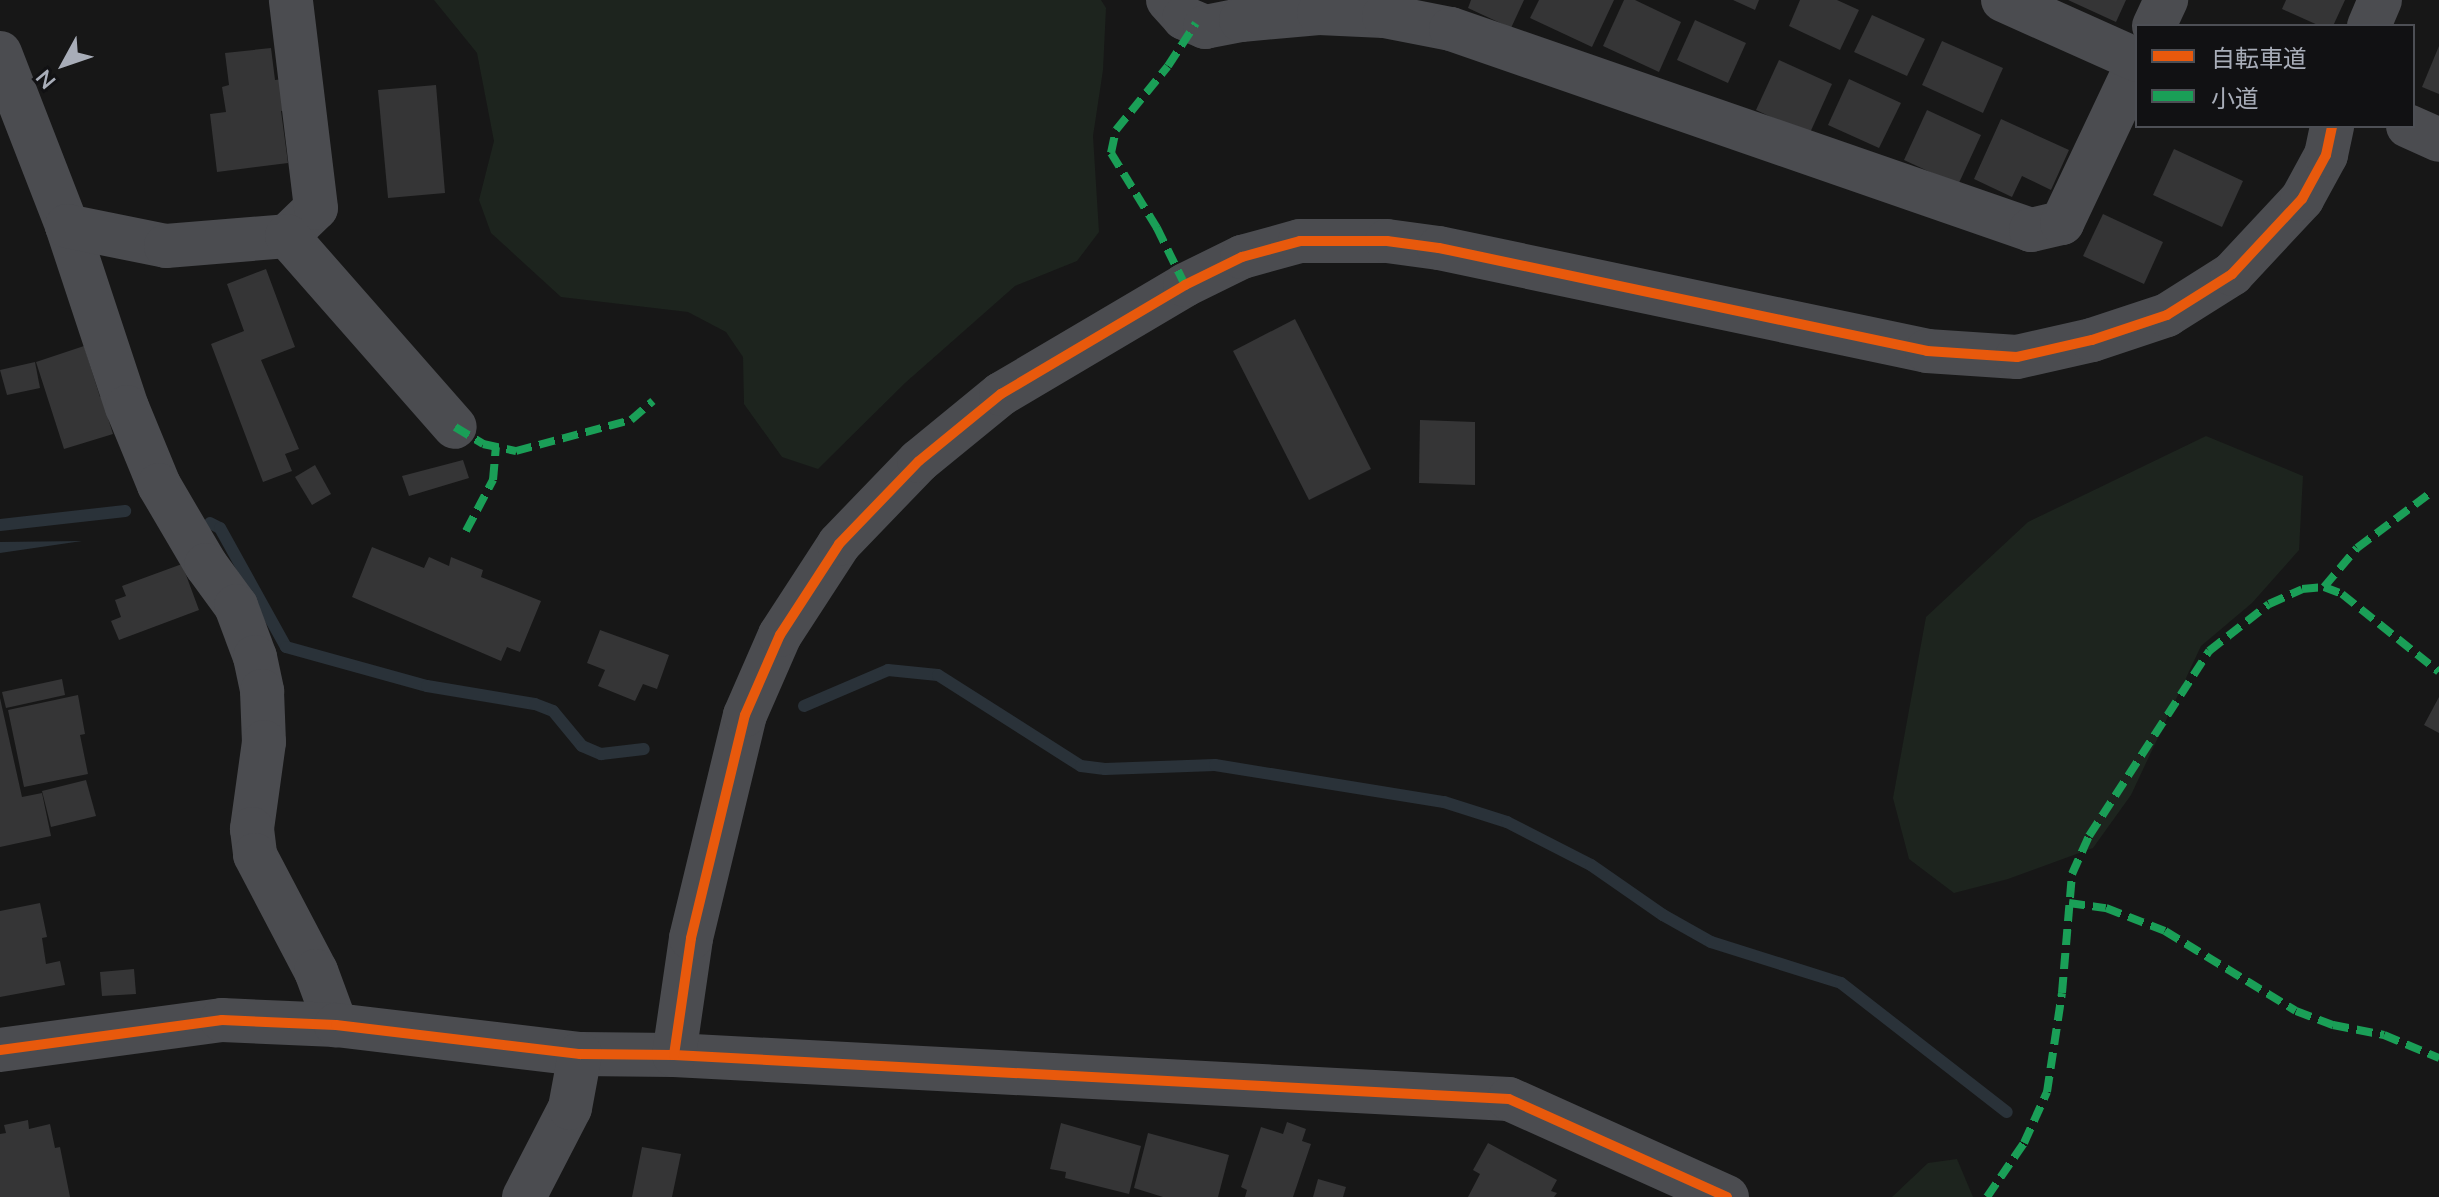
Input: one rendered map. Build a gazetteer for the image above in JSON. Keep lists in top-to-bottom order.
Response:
{
  "legend": ["自転車道", "小道"],
  "north": "bottom left"
}
